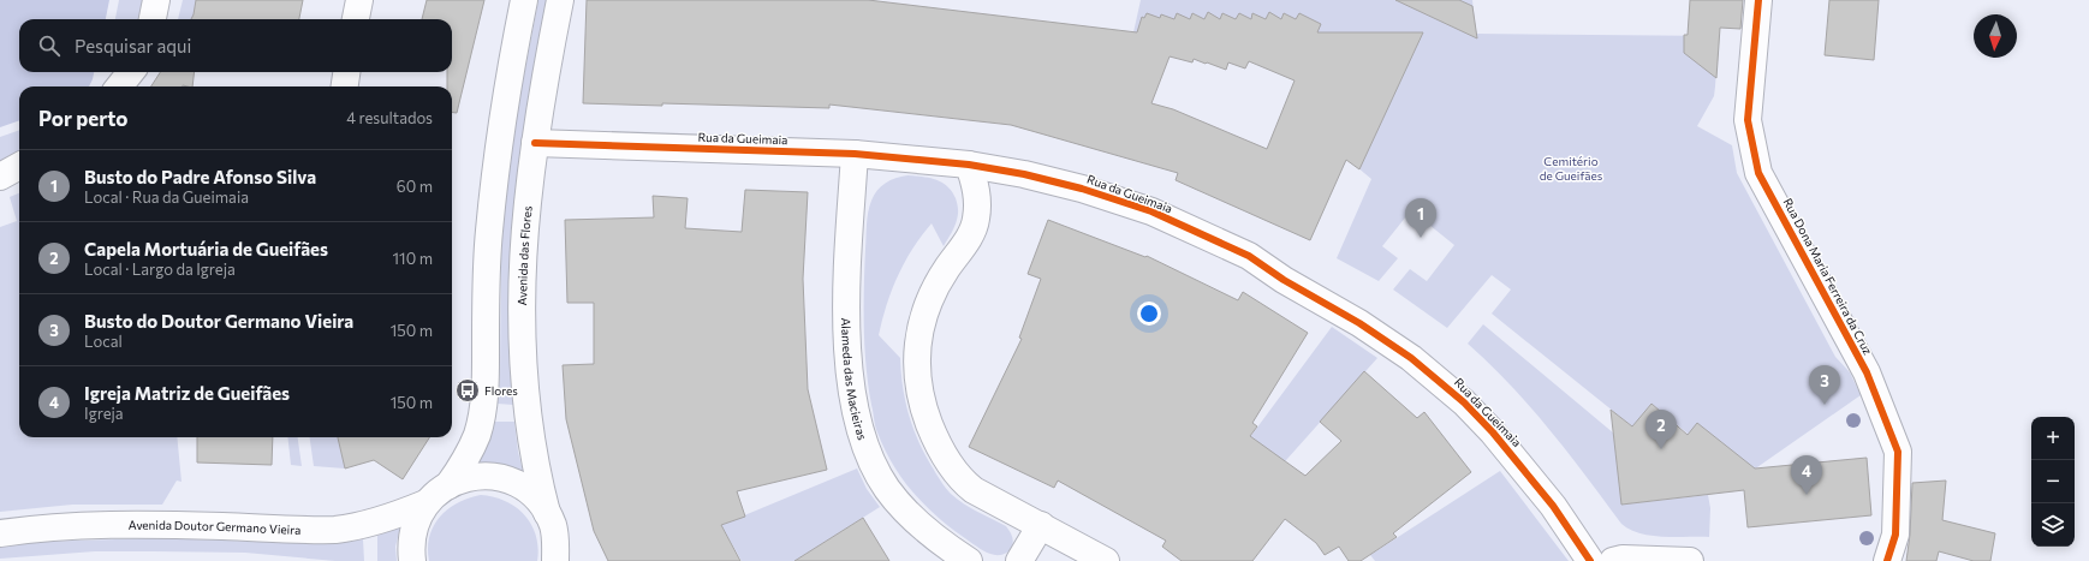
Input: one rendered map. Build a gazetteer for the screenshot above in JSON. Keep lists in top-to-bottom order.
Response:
{
  "streets": {
    "street": [
      "Rua da Gueimaia",
      "Avenida das Flores",
      "Rua Dona Maria Ferreira da Cruz",
      "Alameda das Macieiras",
      "Avenida Doutor Germano Vieira"
    ]
  },
  "crossings": [
    ["Rua da Gueimaia", "Avenida das Flores"],
    ["Rua da Gueimaia", "Alameda das Macieiras"]
  ],
  "parks": ["Cemitério de Gueifães"],
  "places": {
    "bus stop": ["Flores"]
  },
  "north": "bottom",
  "page": {
    "search": "Pesquisar aqui",
    "heading": ["Por perto", "4 resultados"],
    "list": [
      {
        "mark": "1",
        "name": "Busto do Padre Afonso Silva",
        "note": "Local · Rua da Gueimaia",
        "value": "60 m"
      },
      {
        "mark": "2",
        "name": "Capela Mortuária de Gueifães",
        "note": "Local · Largo da Igreja",
        "value": "110 m"
      },
      {
        "mark": "3",
        "name": "Busto do Doutor Germano Vieira",
        "note": "Local",
        "value": "150 m"
      },
      {
        "mark": "4",
        "name": "Igreja Matriz de Gueifães",
        "note": "Igreja",
        "value": "150 m"
      }
    ],
    "pins": [
      "1",
      "3",
      "2",
      "4"
    ],
    "map_buttons": ["+", "−"]
  }
}
